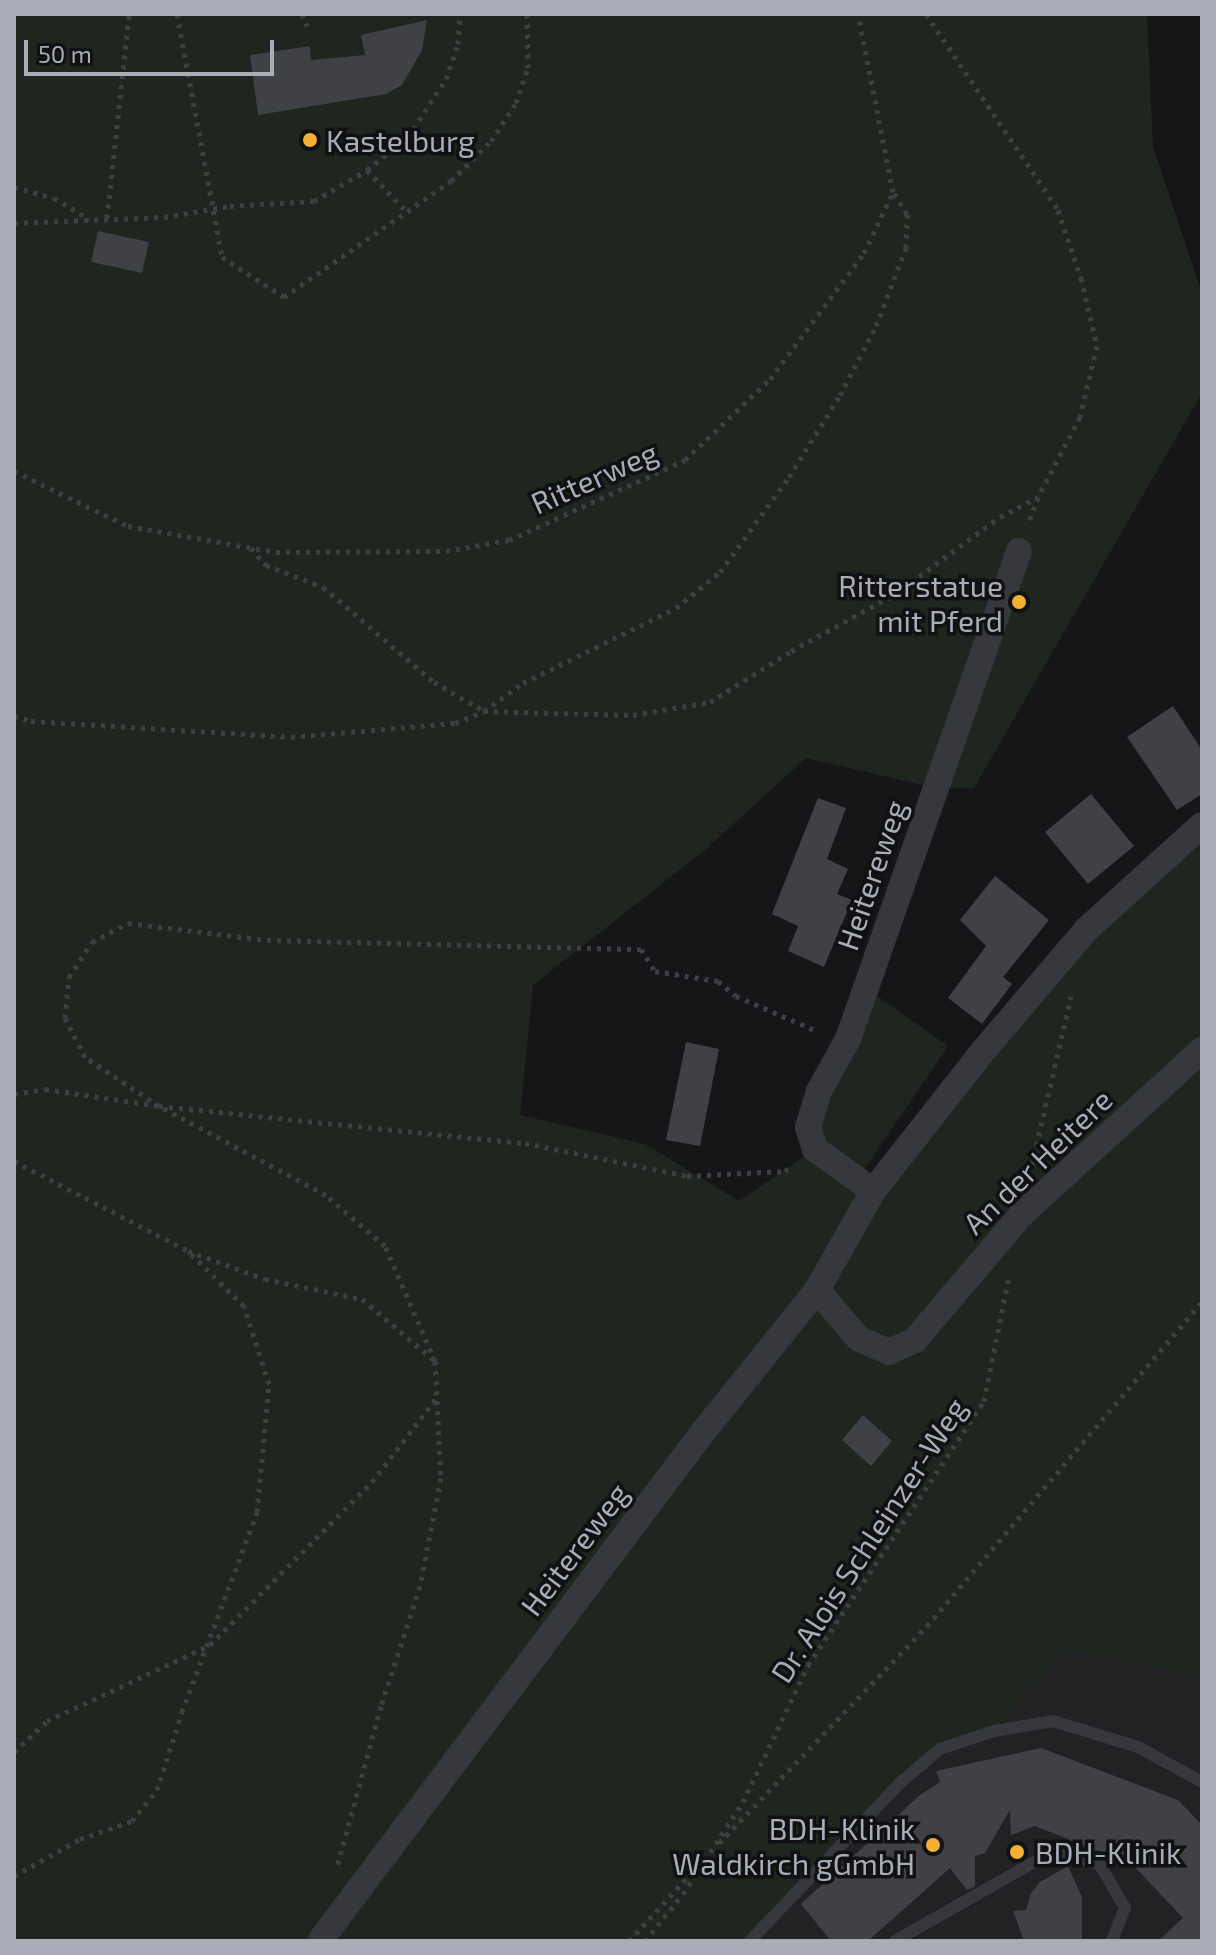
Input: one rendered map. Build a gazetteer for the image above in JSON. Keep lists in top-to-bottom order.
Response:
{
  "streets": {
    "street": ["Heitereweg", "An der Heitere"],
    "path": ["Ritterweg", "Dr. Alois Schleinzer-Weg"]
  },
  "crossings": [
    ["Heitereweg", "An der Heitere"]
  ],
  "places": [
    "Kastelburg",
    "Ritterstatue mit Pferd",
    "BDH-Klinik Waldkirch gGmbH",
    "BDH-Klinik"
  ],
  "scale_bar": "50 m"
}
